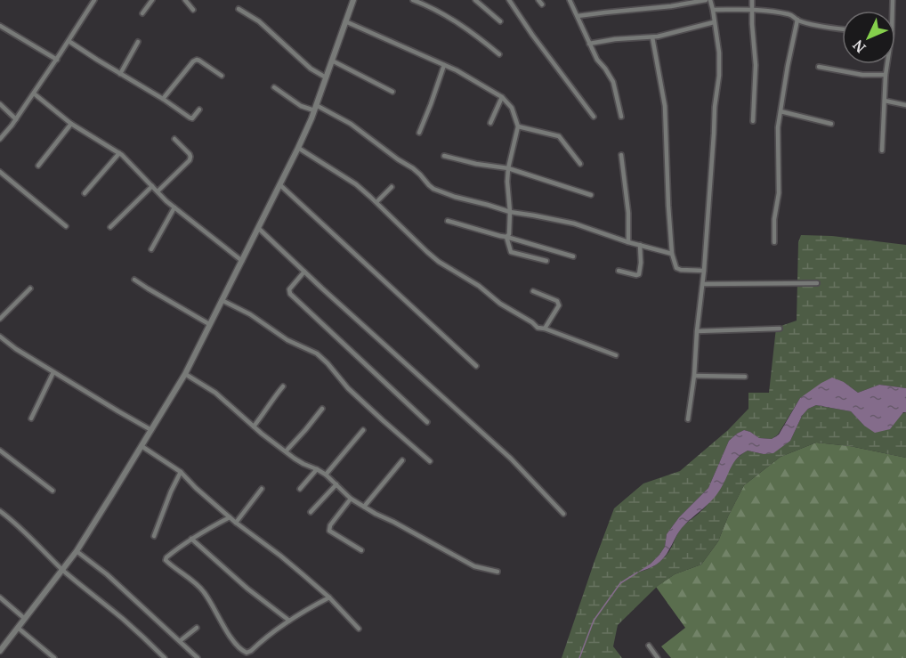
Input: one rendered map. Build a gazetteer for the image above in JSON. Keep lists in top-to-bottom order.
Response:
{
  "north": "bottom left"
}
